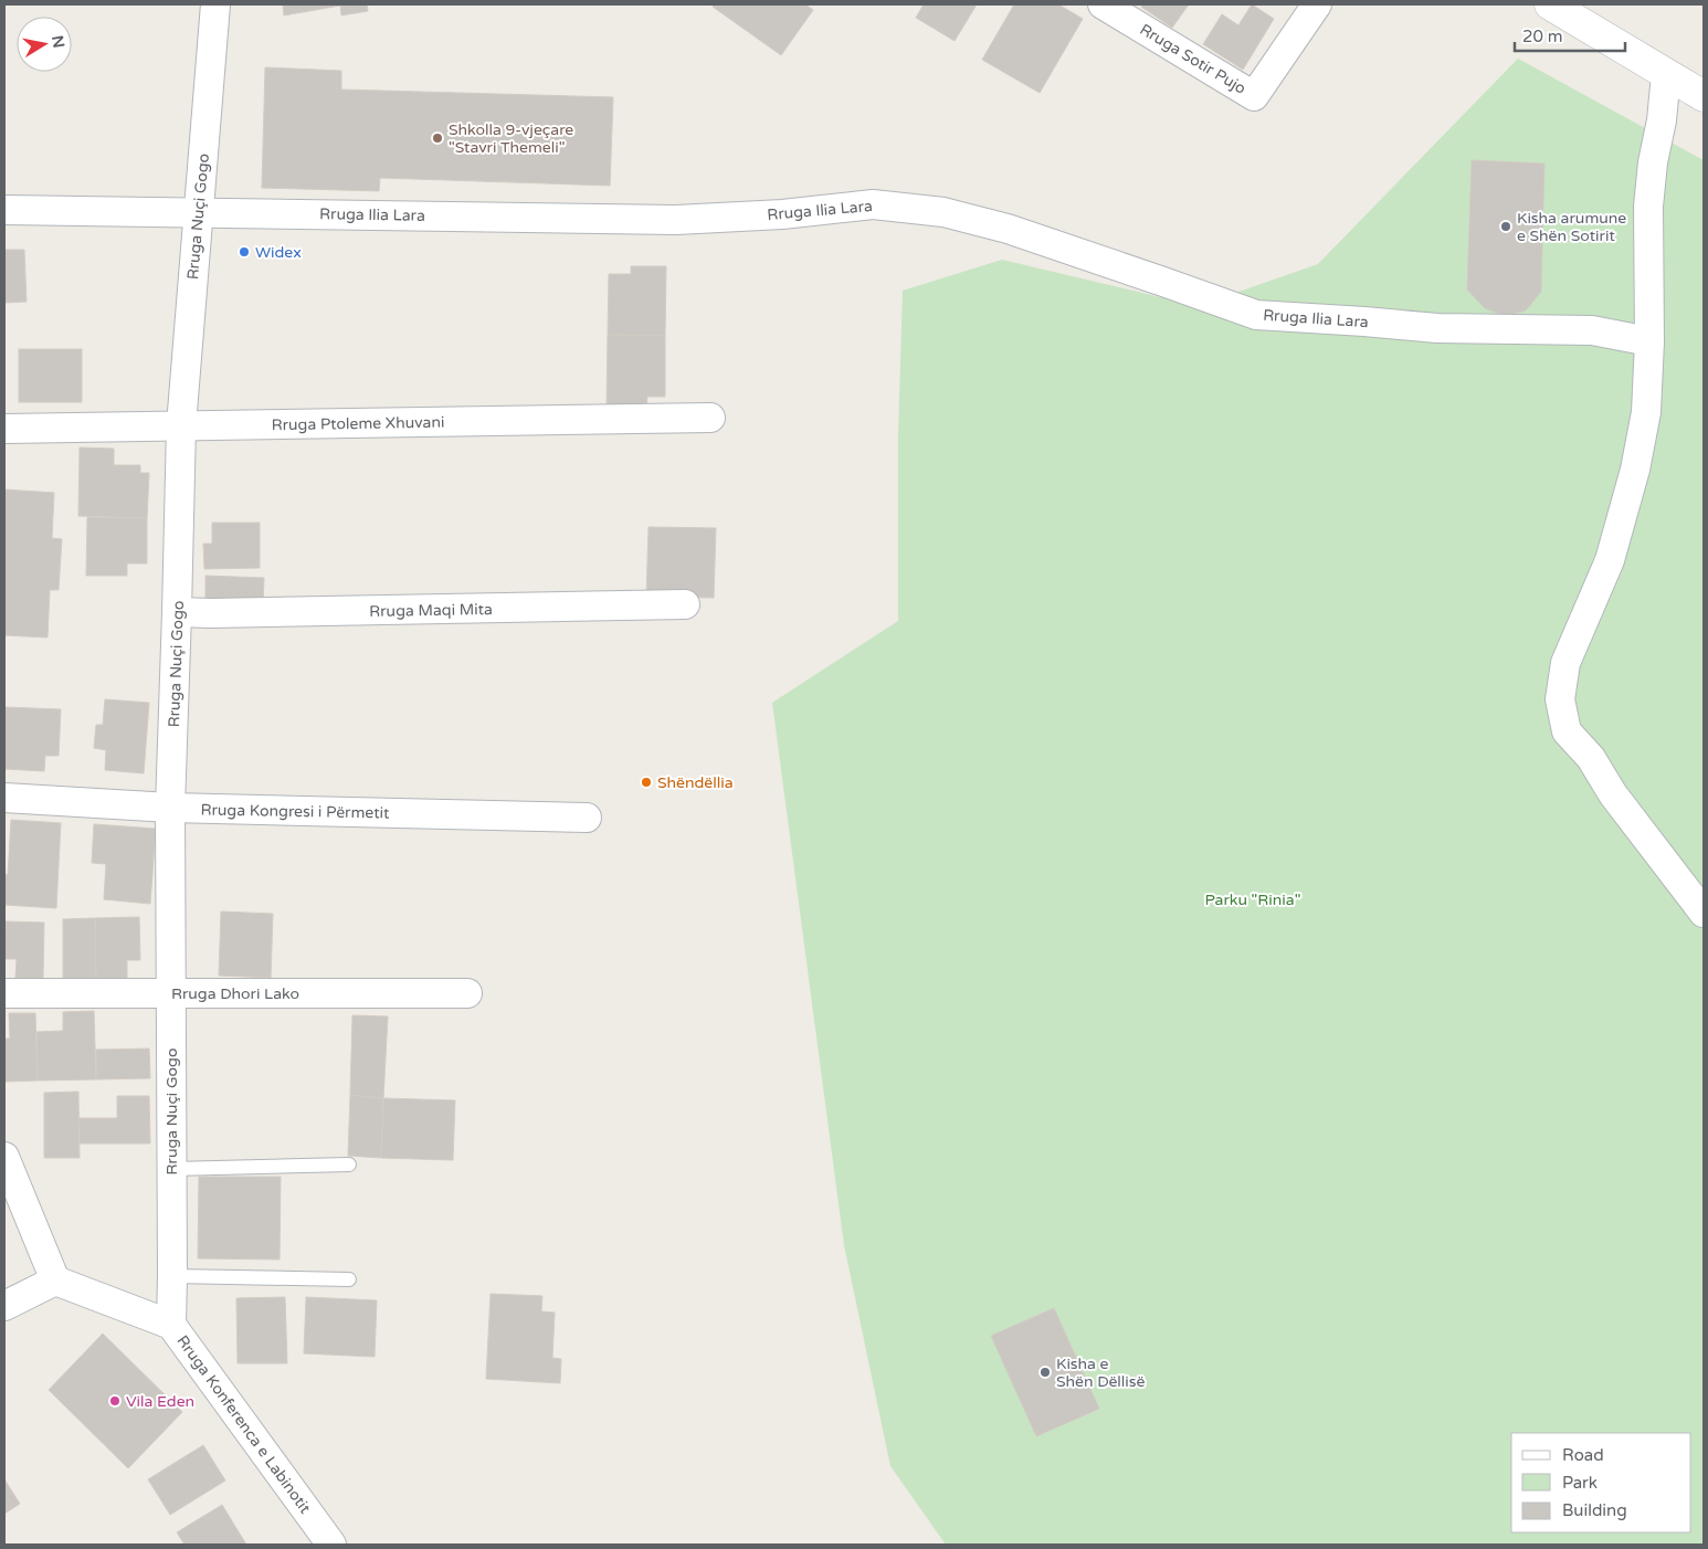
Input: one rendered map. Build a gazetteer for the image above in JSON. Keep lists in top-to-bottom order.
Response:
{
  "streets": {
    "street": [
      "Rruga Sotir Pujo",
      "Rruga Ilia Lara",
      "Rruga Nuçi Gogo",
      "Rruga Ptoleme Xhuvani",
      "Rruga Maqi Mita",
      "Rruga Kongresi i Përmetit",
      "Rruga Dhori Lako",
      "Rruga Konferenca e Labinotit"
    ]
  },
  "crossings": [
    ["Rruga Ilia Lara", "Rruga Nuçi Gogo"],
    ["Rruga Nuçi Gogo", "Rruga Ptoleme Xhuvani"],
    ["Rruga Nuçi Gogo", "Rruga Maqi Mita"],
    ["Rruga Nuçi Gogo", "Rruga Kongresi i Përmetit"],
    ["Rruga Nuçi Gogo", "Rruga Dhori Lako"],
    ["Rruga Nuçi Gogo", "Rruga Konferenca e Labinotit"]
  ],
  "parks": ["Parku \"Rinia\""],
  "places": [
    "Shkolla 9-vjeçare \"Stavri Themeli\"",
    "Kisha arumune e Shën Sotirit",
    "Widex",
    "Shëndëllia",
    "Kisha e Shën Dëllisë",
    "Vila Eden"
  ],
  "legend": ["Road", "Park", "Building"],
  "scale_bar": "20 m",
  "north": "right"
}
